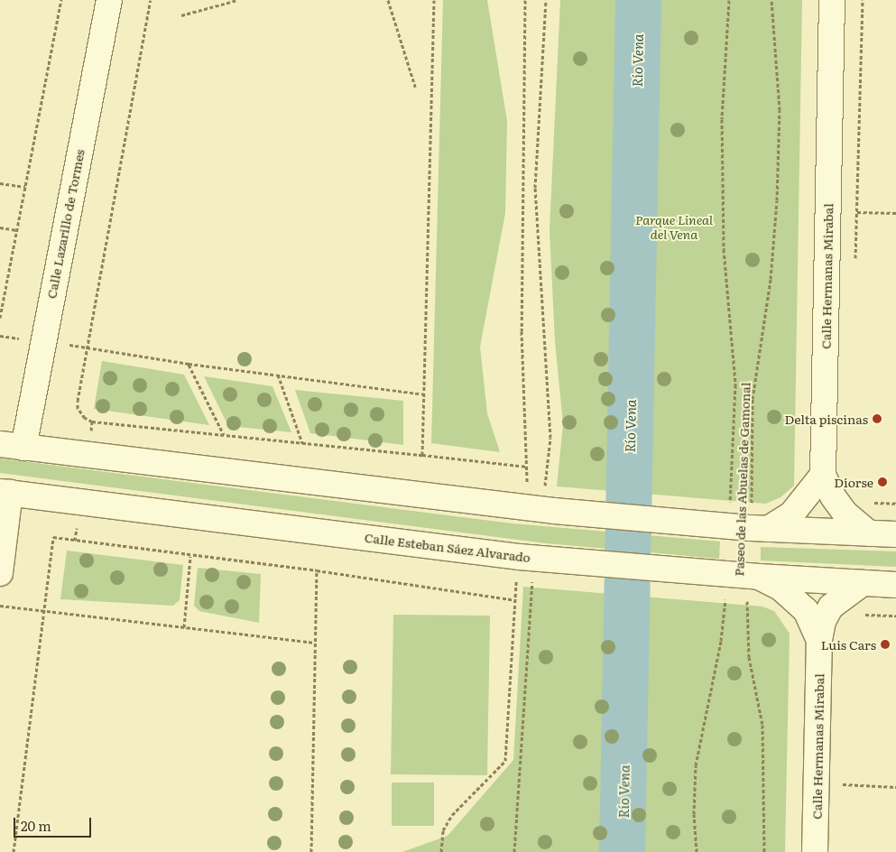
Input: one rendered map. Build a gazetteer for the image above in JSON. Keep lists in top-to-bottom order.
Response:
{
  "streets": {
    "main road": ["Calle Lazarillo de Tormes", "Calle Hermanas Mirabal", "Calle Esteban Sáez Alvarado"],
    "path": ["Paseo de las Abuelas de Gamonal"]
  },
  "crossings": [
    ["Calle Hermanas Mirabal", "Calle Esteban Sáez Alvarado"]
  ],
  "water": ["Río Vena"],
  "parks": ["Parque Lineal del Vena"],
  "places": ["Delta piscinas", "Diorse", "Luis Cars"],
  "scale_bar": "20 m"
}
